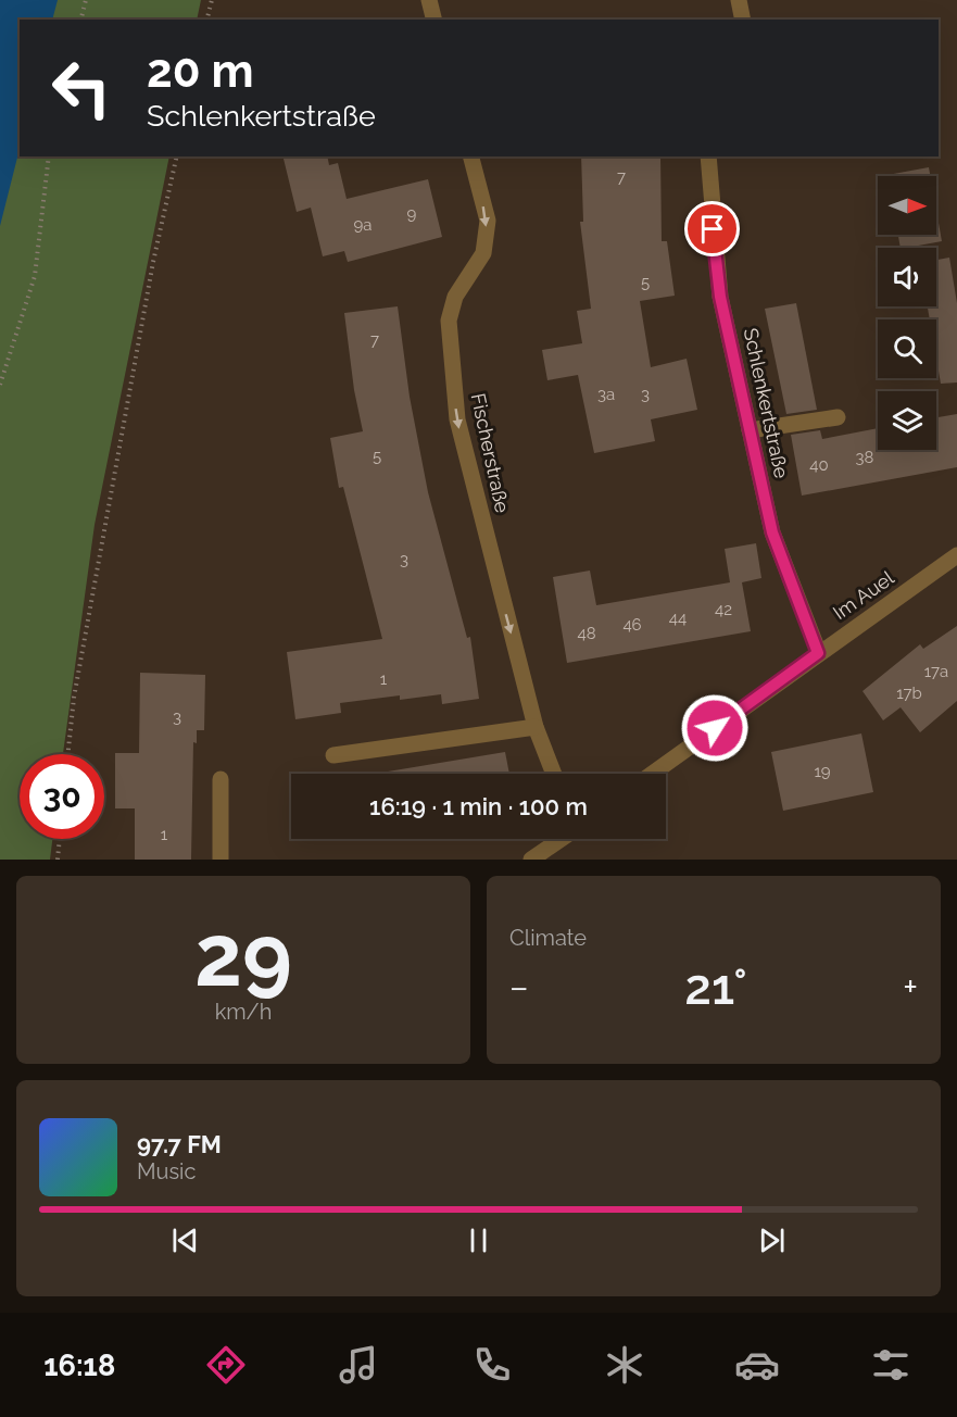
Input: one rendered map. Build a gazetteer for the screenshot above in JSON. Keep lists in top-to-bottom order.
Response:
{
  "streets": {
    "street": ["Schlenkertstraße", "Fischerstraße", "Im Auel"]
  },
  "crossings": [
    ["Schlenkertstraße", "Im Auel"]
  ],
  "one_way": ["Fischerstraße"],
  "house_numbers": [
    "7",
    "9",
    "9a",
    "5",
    "7",
    "3a",
    "3",
    "5",
    "38",
    "40",
    "3",
    "42",
    "44",
    "46",
    "48",
    "17a",
    "1",
    "17b",
    "3",
    "19",
    "1"
  ],
  "north": "right",
  "page": {
    "turn": ["20 m", "Schlenkertstraße"],
    "limit": "30",
    "trip": "16:19 · 1 min · 100 m",
    "tile": [
      ["29", "km/h"],
      "Climate"
    ],
    "heat": ["−", "21°", "+"],
    "song": ["97.7 FM", "Music"],
    "tabs": "16:18"
  }
}
